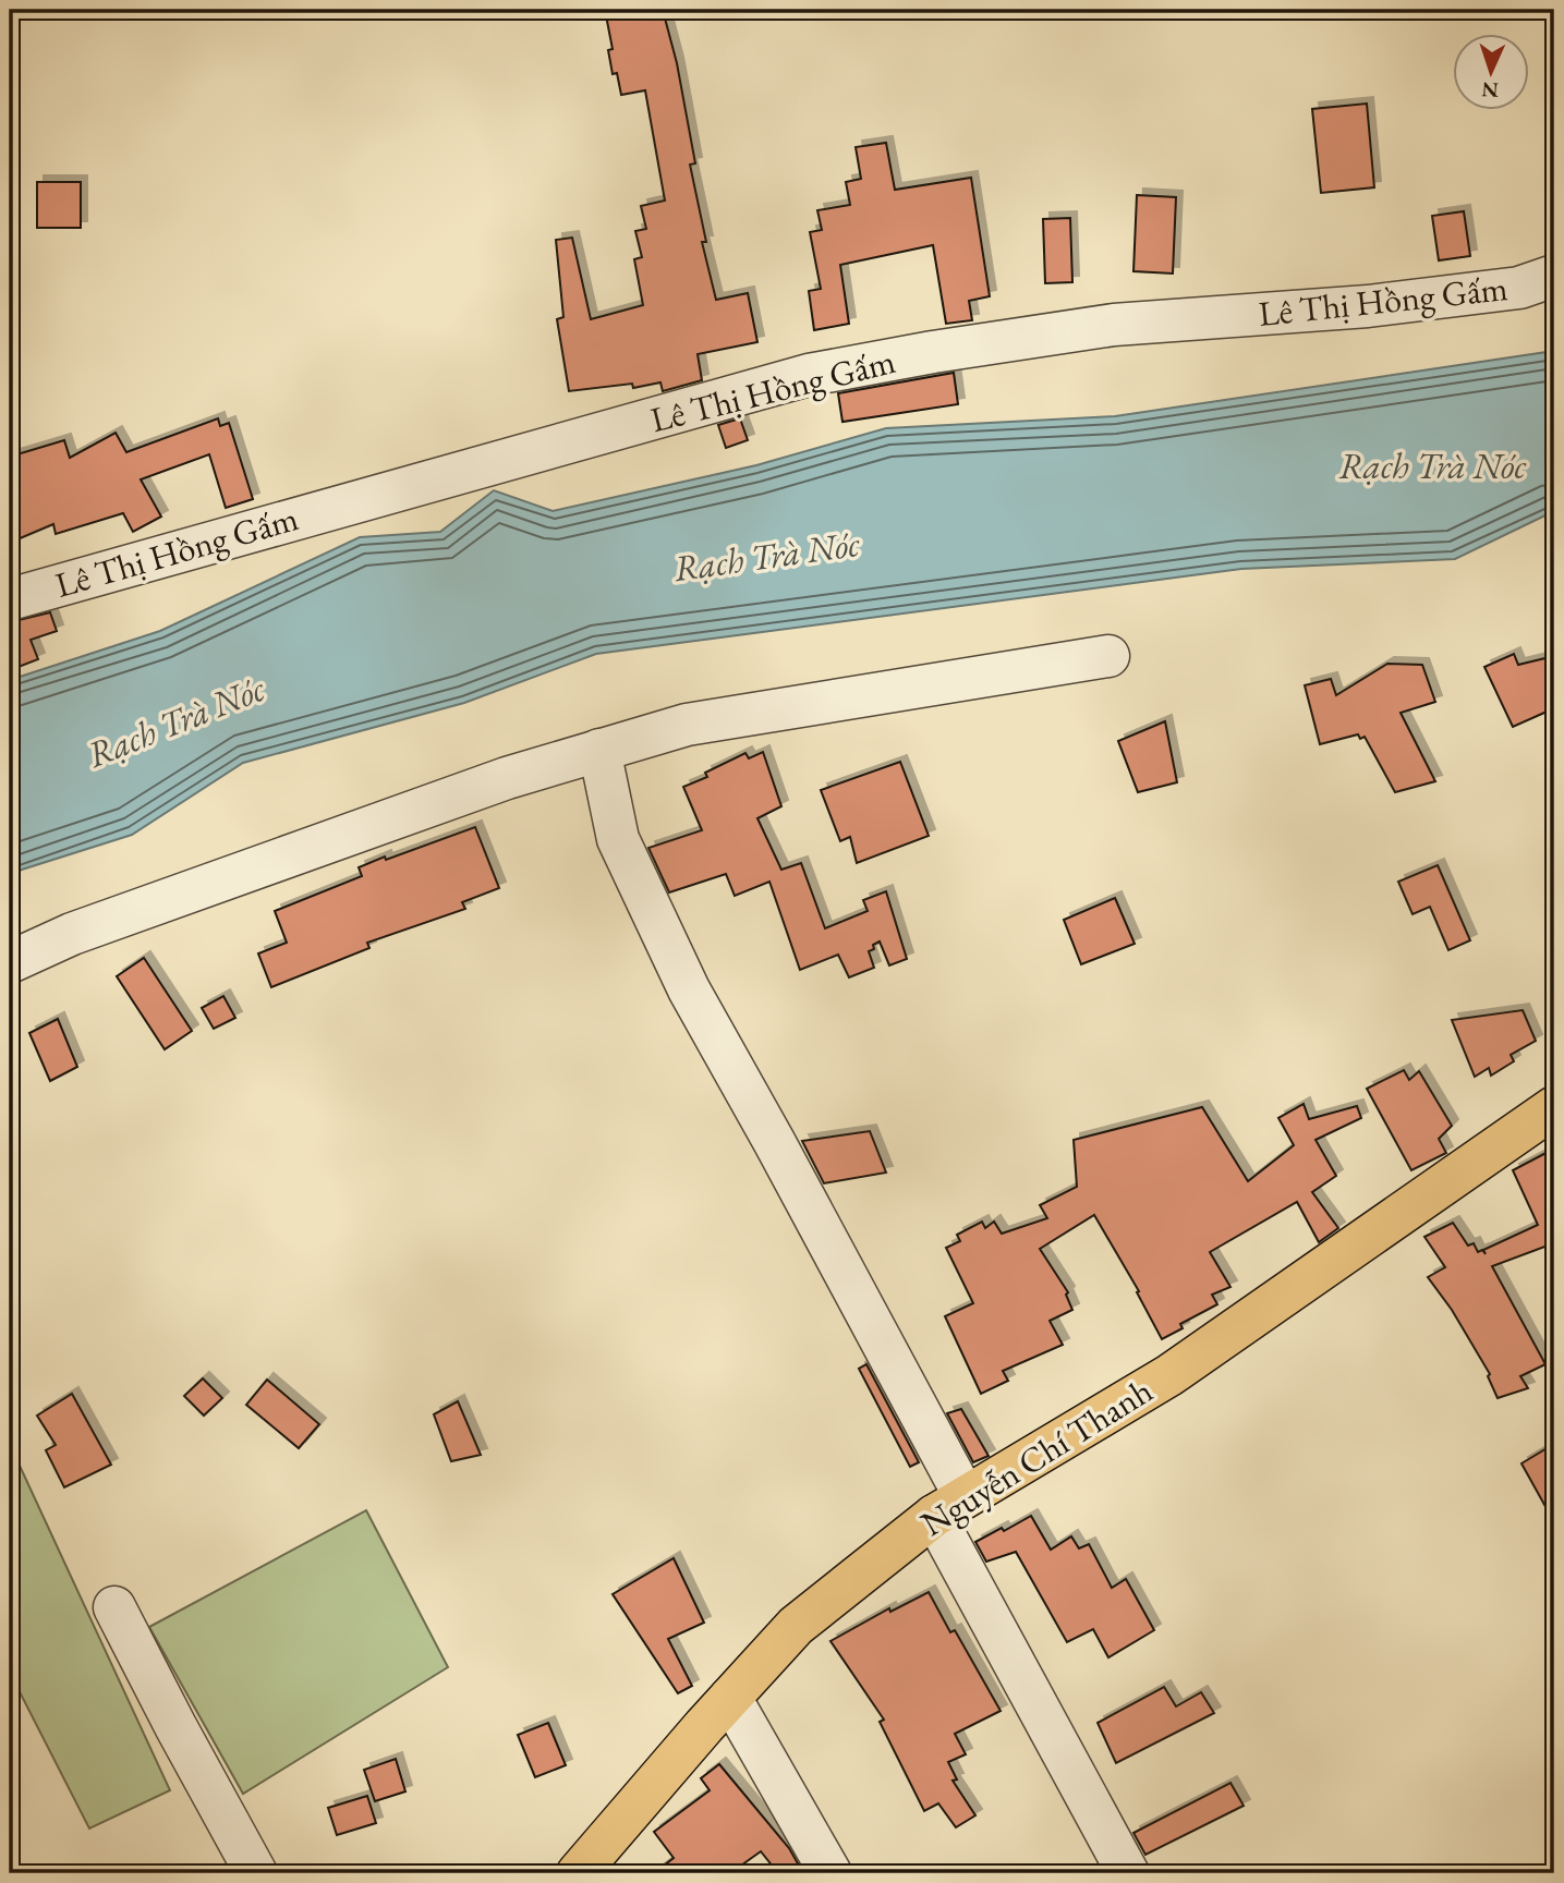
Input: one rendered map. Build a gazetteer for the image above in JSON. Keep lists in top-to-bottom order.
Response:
{
  "streets": {
    "main road": ["Nguyễn Chí Thanh"],
    "street": ["Lê Thị Hồng Gấm"]
  },
  "water": ["Rạch Trà Nóc"],
  "north": "bottom"
}
